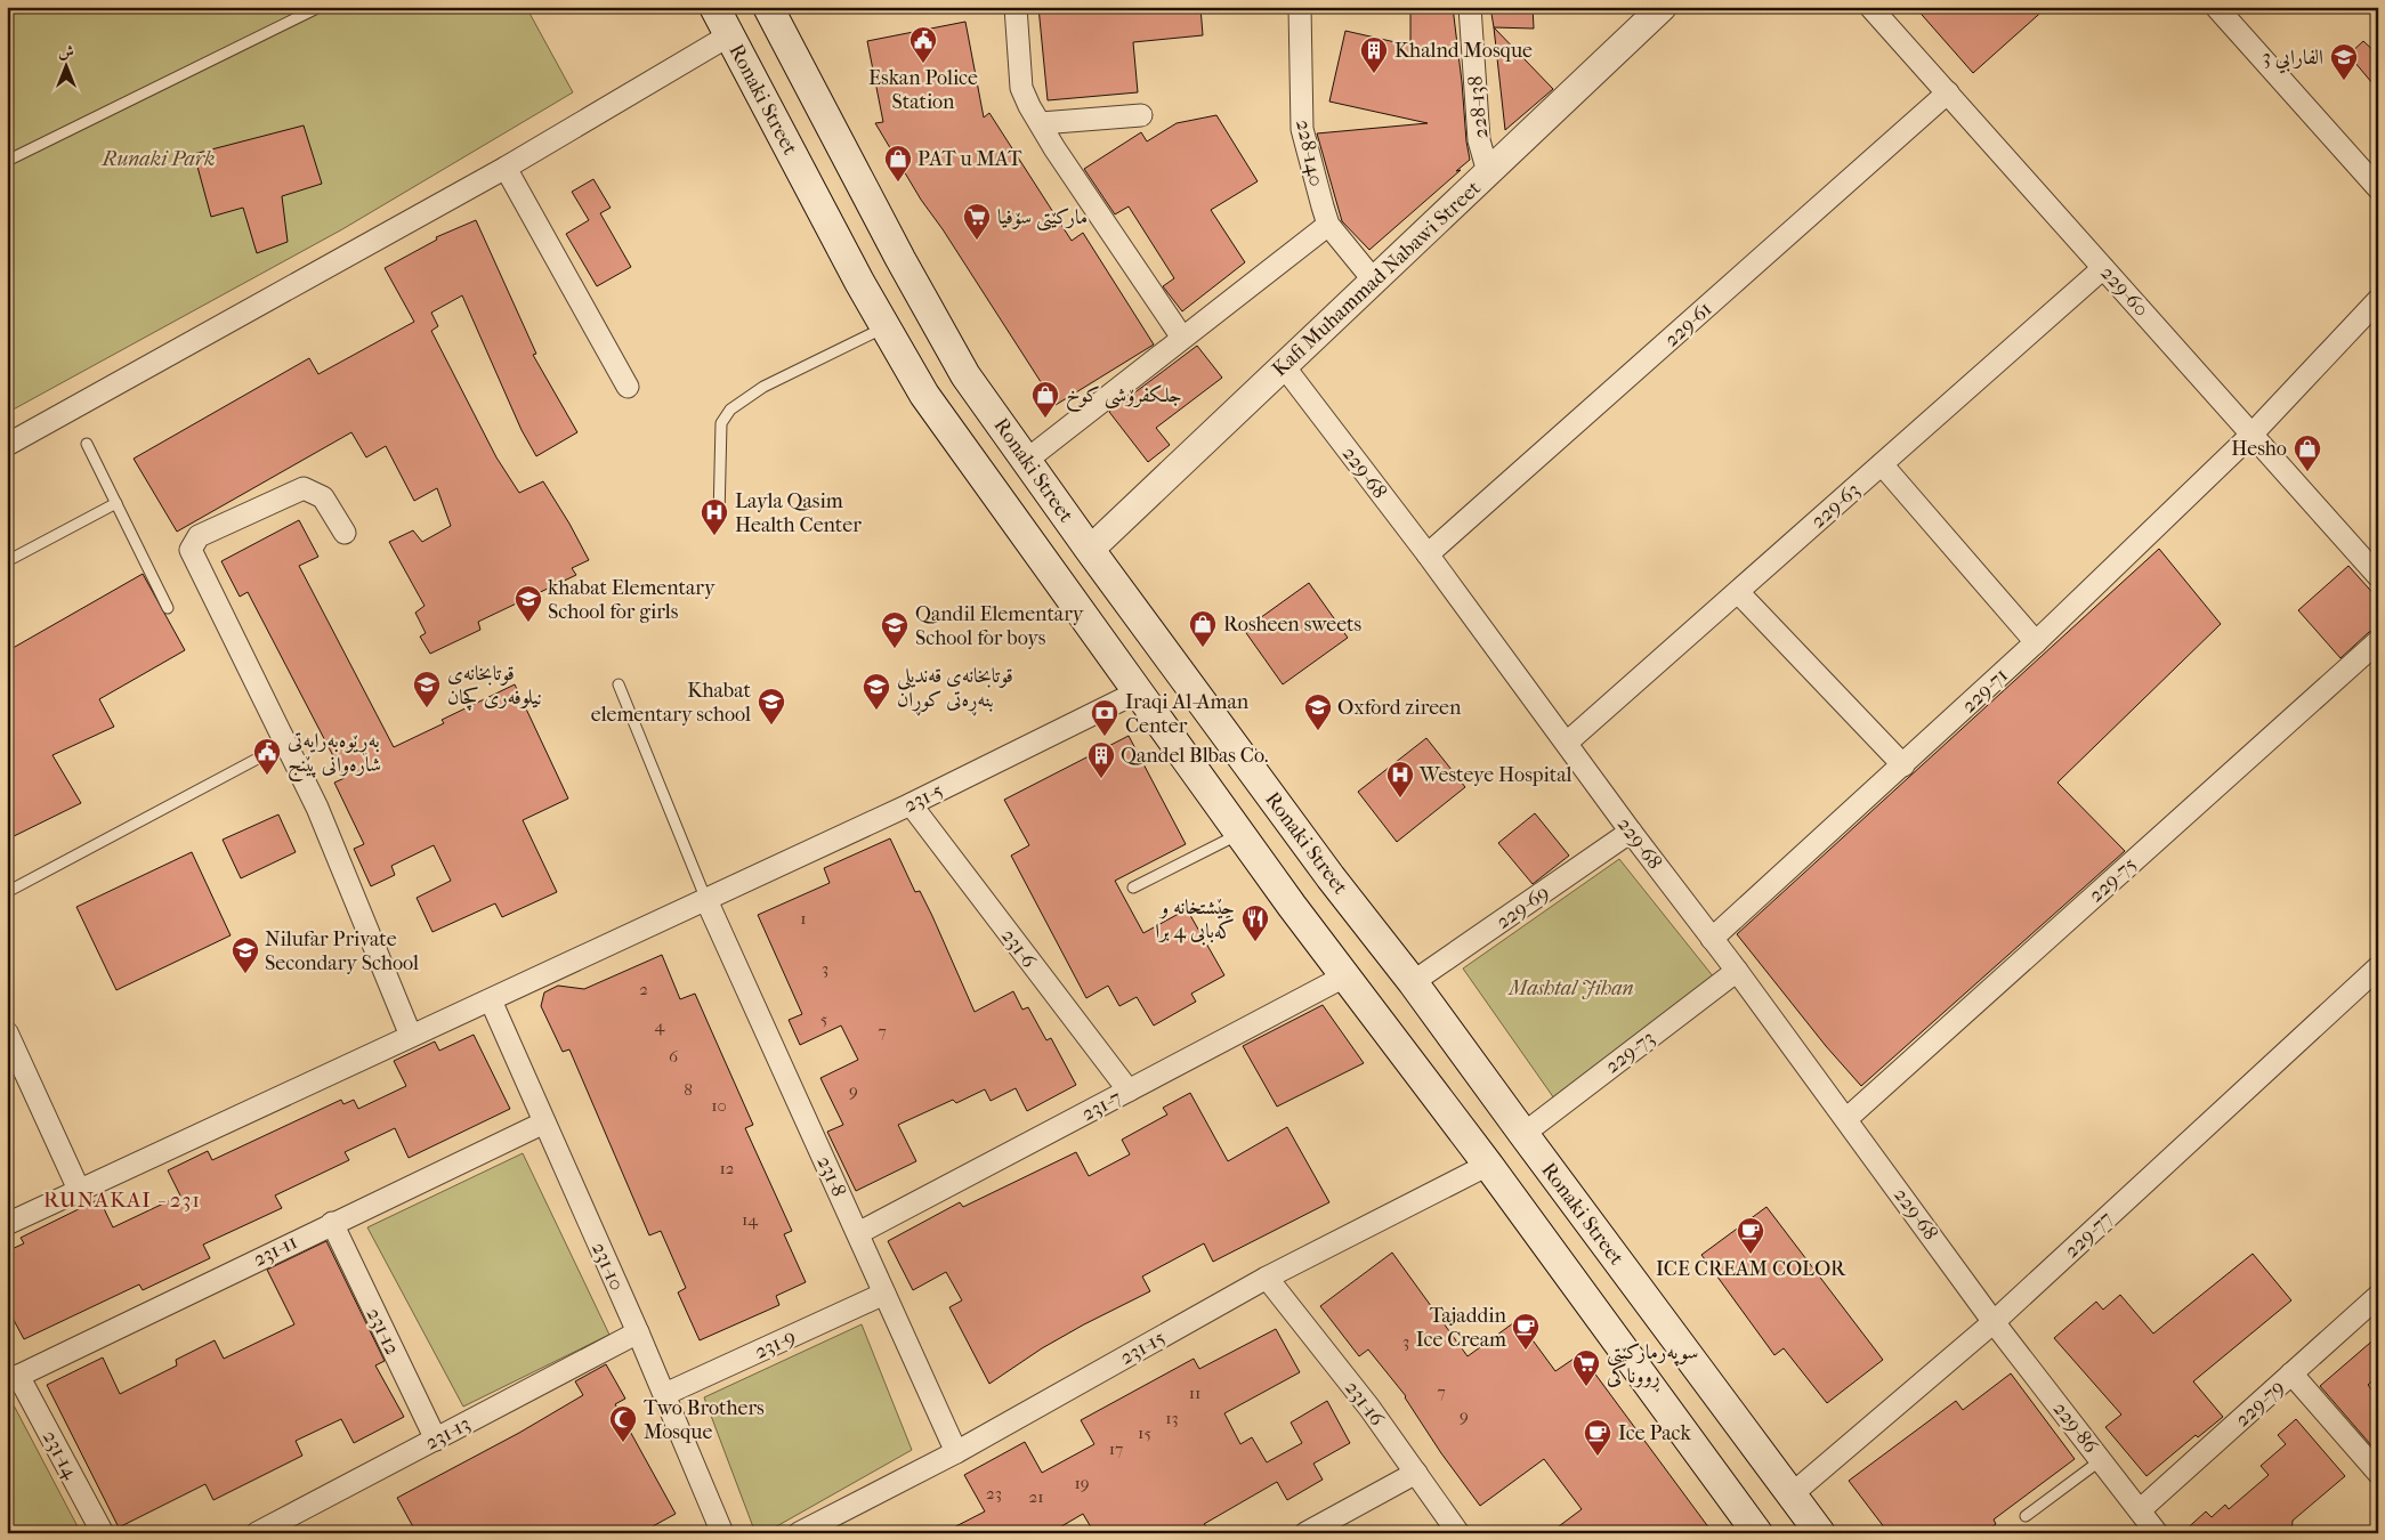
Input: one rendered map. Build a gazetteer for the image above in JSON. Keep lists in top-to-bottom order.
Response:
{
  "streets": {
    "main road": ["Ronaki Street"],
    "street": [
      "228-138",
      "228-140",
      "Kafi Muhammad Nabawi Street",
      "229-60",
      "229-61",
      "229-68",
      "229-63",
      "229-71",
      "231-5",
      "229-75",
      "229-69",
      "231-6",
      "229-73",
      "231-7",
      "231-8",
      "229-77",
      "231-11",
      "231-10",
      "231-12",
      "231-9",
      "231-15",
      "231-16",
      "229-79",
      "229-86",
      "231-13",
      "231-14"
    ]
  },
  "crossings": [
    ["Ronaki Street", "Kafi Muhammad Nabawi Street"],
    ["Ronaki Street", "231-5"],
    ["Ronaki Street", "229-69"],
    ["Ronaki Street", "229-73"],
    ["Ronaki Street", "231-7"],
    ["Ronaki Street", "229-77"],
    ["Ronaki Street", "231-15"],
    ["228-138", "Kafi Muhammad Nabawi Street"],
    ["228-140", "Kafi Muhammad Nabawi Street"],
    ["Kafi Muhammad Nabawi Street", "229-68"],
    ["229-60", "229-61"],
    ["229-60", "229-63"],
    ["229-60", "229-71"],
    ["229-61", "229-68"],
    ["229-68", "229-63"],
    ["229-68", "229-71"],
    ["229-68", "229-75"],
    ["229-68", "229-69"],
    ["229-68", "229-73"],
    ["229-68", "229-77"],
    ["229-68", "229-86"],
    ["231-5", "231-6"],
    ["231-5", "231-8"],
    ["231-5", "231-10"],
    ["231-6", "231-7"],
    ["231-7", "231-8"],
    ["231-8", "231-9"],
    ["231-8", "231-15"],
    ["229-77", "229-86"],
    ["231-11", "231-10"],
    ["231-11", "231-12"],
    ["231-11", "231-14"],
    ["231-10", "231-9"],
    ["231-10", "231-13"],
    ["231-12", "231-13"],
    ["231-15", "231-16"],
    ["229-79", "229-86"]
  ],
  "districts": ["RUNAKAI - 231"],
  "parks": ["Runaki Park", "Mashtal Jihan"],
  "places": {
    "public building": ["Eskan Police Station", "بەڕێوەبەرایەتی شارەوانی پێنج"],
    "building": ["Khalnd Mosque", "Qandel Blbas Co."],
    "school or university": [
      "الفارابي 3",
      "khabat Elementary School for girls",
      "Qandil Elementary School for boys",
      "قوتابخانەی نیلوفەری کچان",
      "قوتابخانەی قەندیلی بنەڕەتی کوڕان",
      "Khabat elementary school",
      "Oxford zireen",
      "Nilufar Private Secondary School"
    ],
    "shop": [
      "PAT u MAT",
      "جلکفرۆشی کوخ",
      "Hesho",
      "Rosheen sweets"
    ],
    "supermarket": ["مارکێتی سۆفیا", "سوپەرمارکێتی ڕووناکی"],
    "hospital": ["Layla Qasim Health Center", "Westeye Hospital"],
    "bank": ["Iraqi Al-Aman Center"],
    "restaurant": ["چێشتخانە و کەبابی 4 برا"],
    "cafe": ["ICE CREAM COLOR", "Tajaddin Ice Cream", "Ice Pack"],
    "mosque": ["Two Brothers Mosque"]
  },
  "house_numbers": [
    "1",
    "3",
    "2",
    "5",
    "4",
    "7",
    "6",
    "8",
    "9",
    "10",
    "12",
    "14",
    "3",
    "7",
    "11",
    "9",
    "13",
    "15",
    "17",
    "19",
    "23",
    "21"
  ],
  "north": "top"
}
